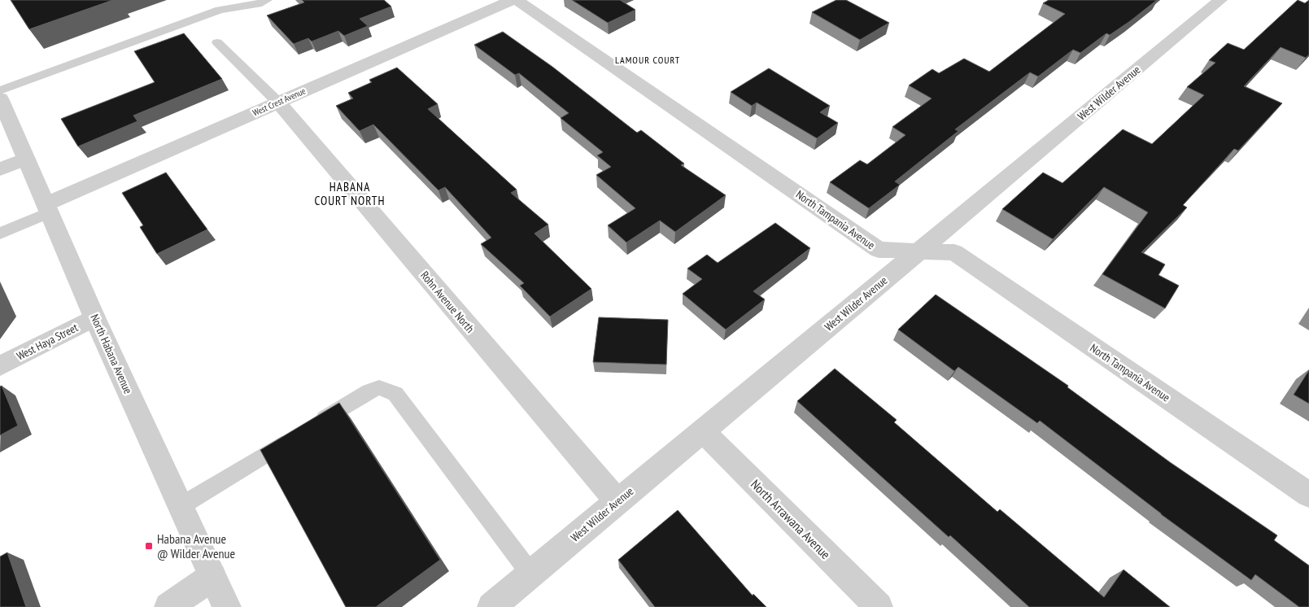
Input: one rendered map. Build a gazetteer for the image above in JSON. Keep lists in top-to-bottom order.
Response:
{
  "streets": {
    "street": [
      "West Wilder Avenue",
      "West Crest Avenue",
      "North Tampania Avenue",
      "Rohn Avenue North",
      "West Haya Street",
      "North Habana Avenue",
      "North Arrawana Avenue"
    ]
  },
  "crossings": [
    ["West Wilder Avenue", "North Tampania Avenue"],
    ["West Wilder Avenue", "Rohn Avenue North"],
    ["West Wilder Avenue", "North Arrawana Avenue"],
    ["West Crest Avenue", "Rohn Avenue North"],
    ["West Crest Avenue", "North Habana Avenue"],
    ["West Haya Street", "North Habana Avenue"]
  ],
  "districts": ["LAMOUR COURT", "HABANA COURT NORTH"],
  "places": {
    "transit": ["Habana Avenue @ Wilder Avenue"]
  }
}
